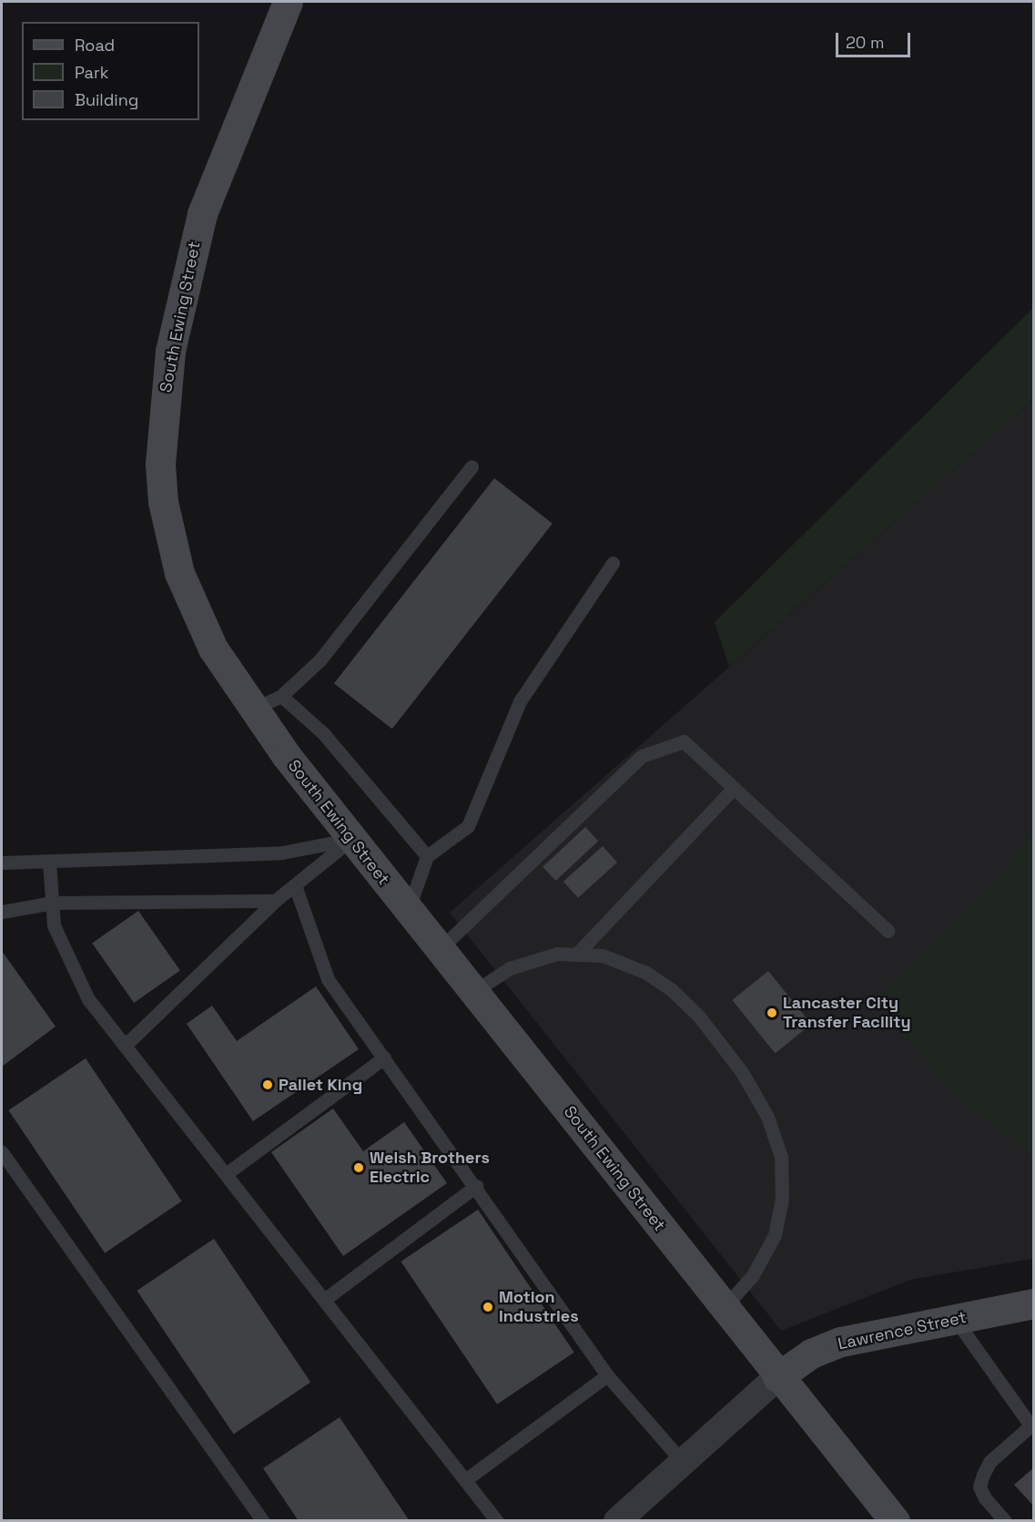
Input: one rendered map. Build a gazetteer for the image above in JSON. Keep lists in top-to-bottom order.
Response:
{
  "streets": {
    "street": ["South Ewing Street", "Lawrence Street"]
  },
  "crossings": [
    ["South Ewing Street", "Lawrence Street"]
  ],
  "places": [
    "Lancaster City Transfer Facility",
    "Pallet King",
    "Welsh Brothers Electric",
    "Motion Industries"
  ],
  "legend": ["Road", "Park", "Building"],
  "scale_bar": "20 m"
}
